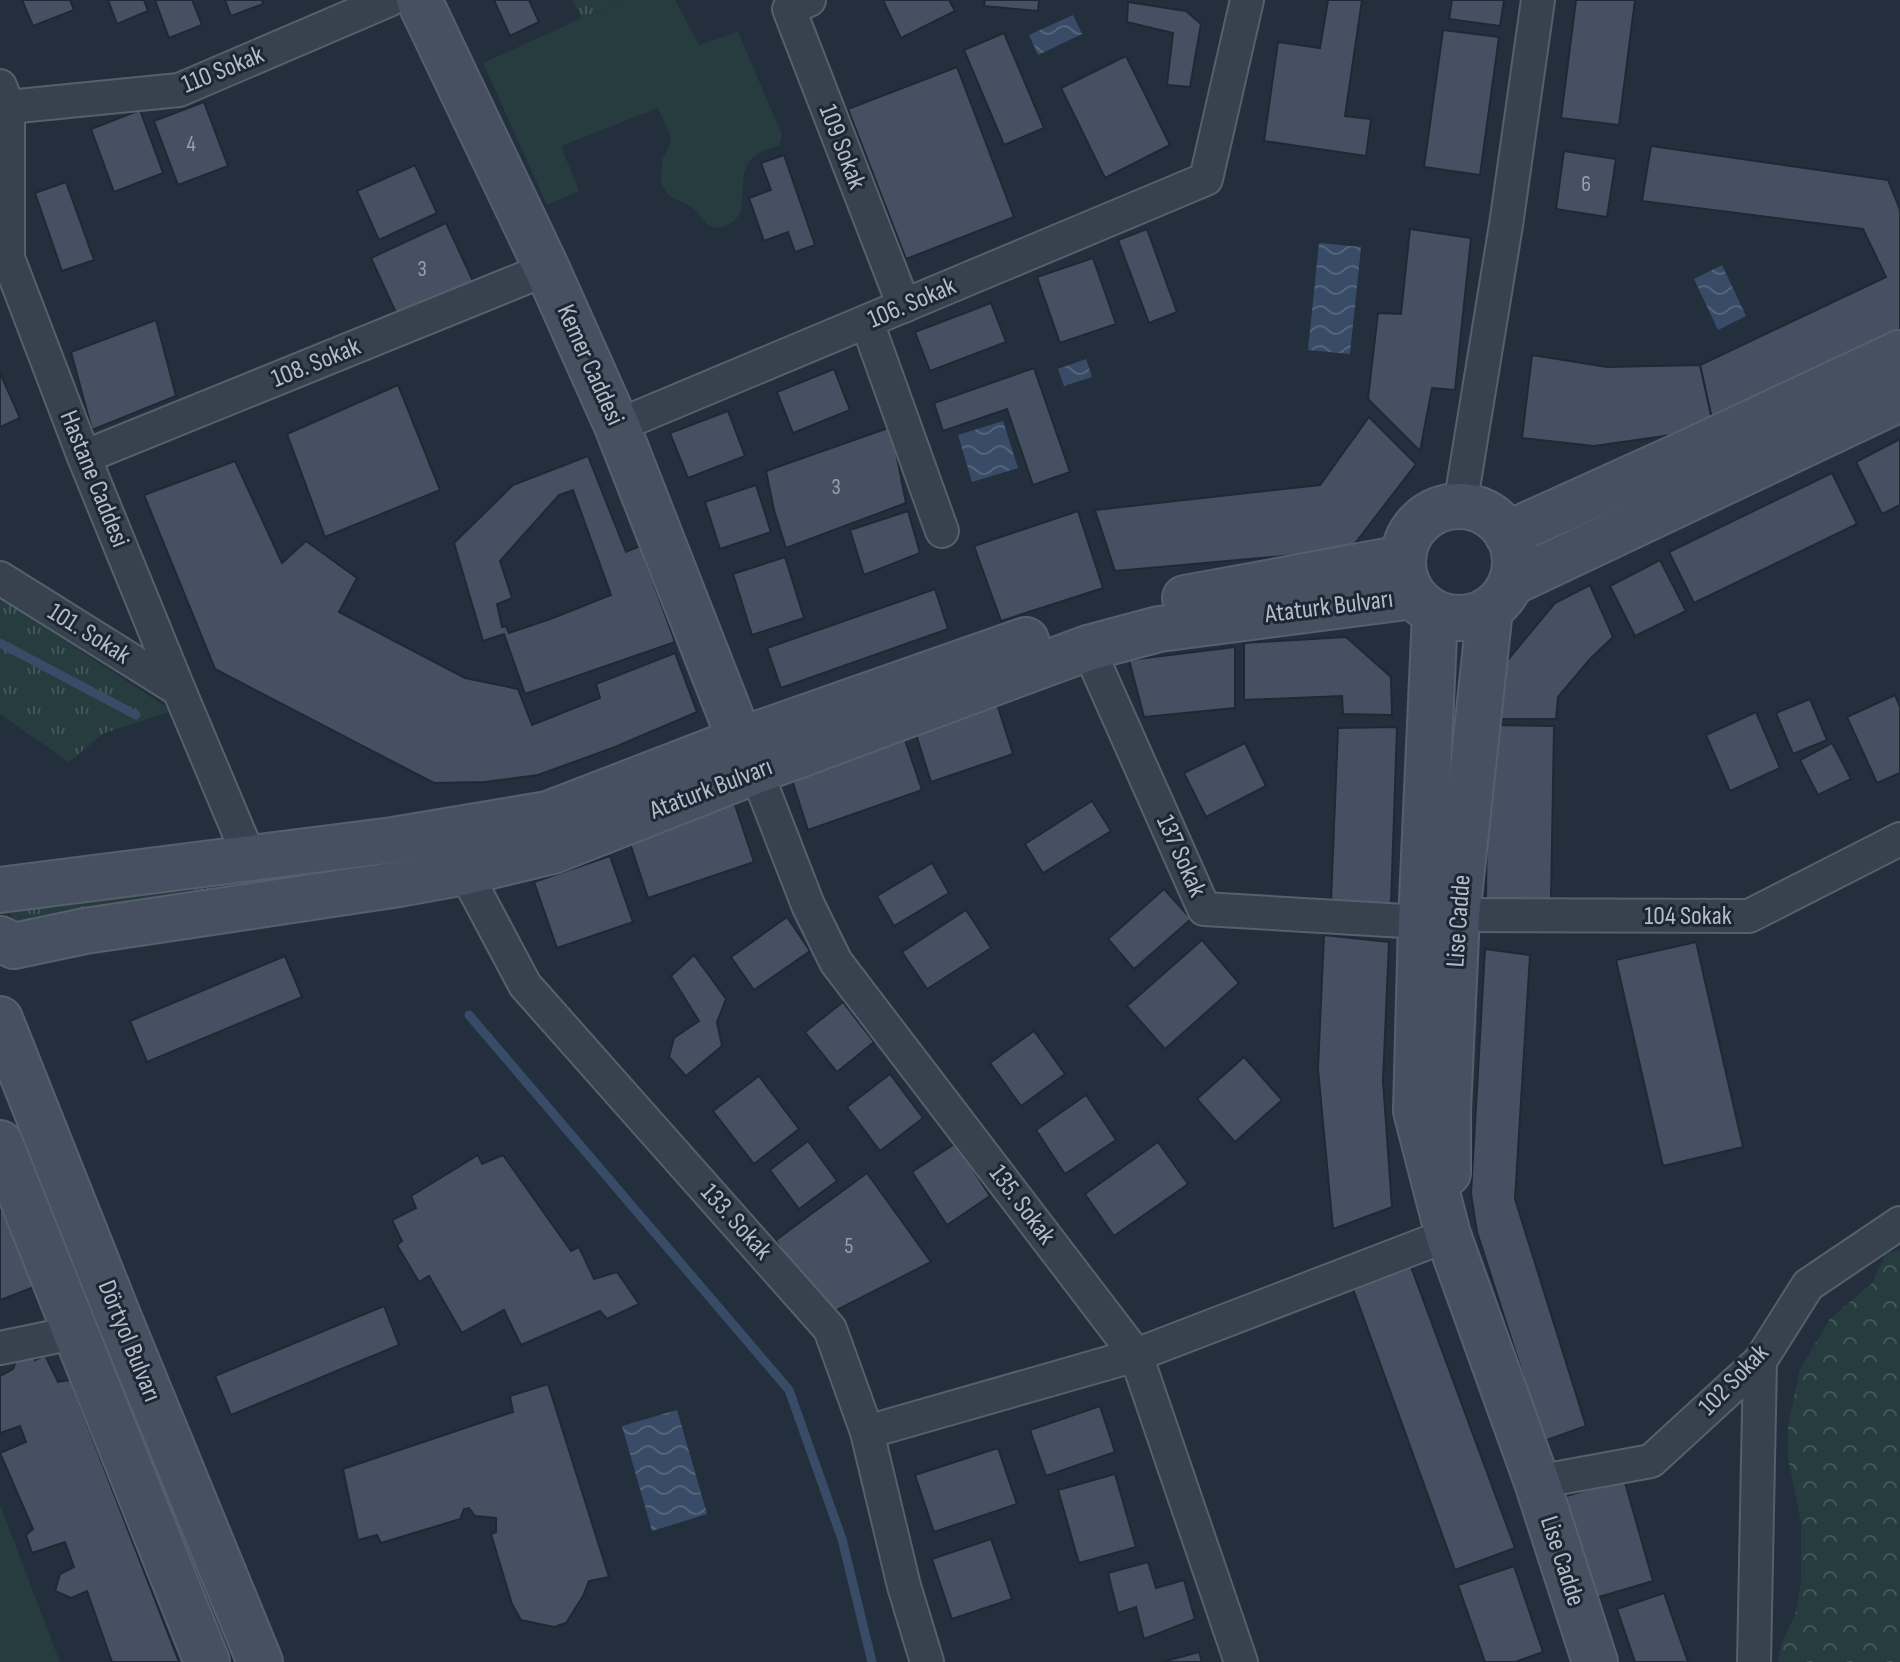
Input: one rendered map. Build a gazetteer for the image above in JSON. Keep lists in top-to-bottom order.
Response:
{
  "streets": {
    "main road": [
      "Kemer Caddesi",
      "Ataturk Bulvarı",
      "Lise Cadde",
      "Dörtyol Bulvarı"
    ],
    "street": [
      "110 Sokak",
      "109 Sokak",
      "106. Sokak",
      "108. Sokak",
      "Hastane Caddesi",
      "101. Sokak",
      "137 Sokak",
      "104 Sokak",
      "135. Sokak",
      "133. Sokak",
      "102 Sokak"
    ]
  },
  "crossings": [
    ["110 Sokak", "Hastane Caddesi"],
    ["109 Sokak", "106. Sokak"],
    ["106. Sokak", "Kemer Caddesi"],
    ["108. Sokak", "Kemer Caddesi"],
    ["108. Sokak", "Hastane Caddesi"],
    ["Kemer Caddesi", "Ataturk Bulvarı"],
    ["Kemer Caddesi", "135. Sokak"],
    ["Hastane Caddesi", "Ataturk Bulvarı"],
    ["Hastane Caddesi", "101. Sokak"],
    ["Ataturk Bulvarı", "137 Sokak"],
    ["Ataturk Bulvarı", "Lise Cadde"],
    ["Ataturk Bulvarı", "135. Sokak"],
    ["Ataturk Bulvarı", "133. Sokak"],
    ["137 Sokak", "104 Sokak"],
    ["137 Sokak", "Lise Cadde"],
    ["104 Sokak", "Lise Cadde"],
    ["Lise Cadde", "102 Sokak"]
  ],
  "house_numbers": [
    "4",
    "6",
    "3",
    "3",
    "5"
  ]
}
